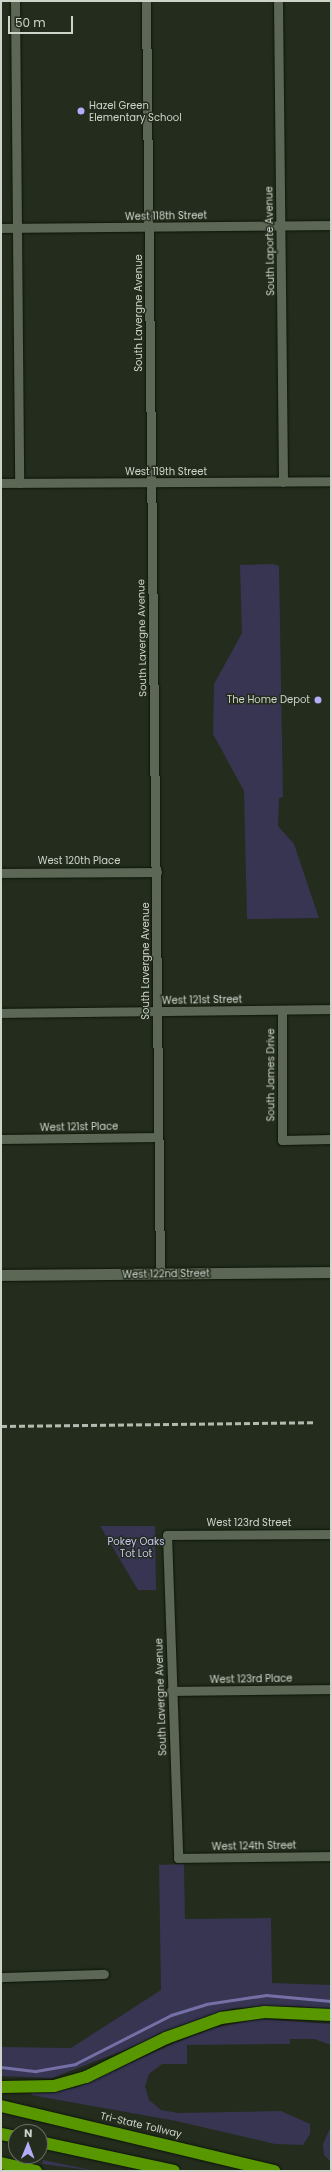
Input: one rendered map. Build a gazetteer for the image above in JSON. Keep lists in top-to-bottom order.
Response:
{
  "streets": {
    "highway": ["Tri-State Tollway"],
    "street": [
      "West 118th Street",
      "South Laporte Avenue",
      "South Lavergne Avenue",
      "West 119th Street",
      "West 120th Place",
      "West 121st Street",
      "South James Drive",
      "West 121st Place",
      "West 122nd Street",
      "West 123rd Street",
      "West 123rd Place",
      "West 124th Street"
    ]
  },
  "crossings": [
    ["West 118th Street", "South Laporte Avenue"],
    ["West 118th Street", "South Lavergne Avenue"],
    ["South Laporte Avenue", "West 119th Street"],
    ["South Lavergne Avenue", "West 119th Street"],
    ["South Lavergne Avenue", "West 120th Place"],
    ["South Lavergne Avenue", "West 121st Street"],
    ["South Lavergne Avenue", "West 121st Place"],
    ["South Lavergne Avenue", "West 122nd Street"],
    ["South Lavergne Avenue", "West 123rd Street"],
    ["South Lavergne Avenue", "West 123rd Place"],
    ["South Lavergne Avenue", "West 124th Street"],
    ["West 121st Street", "South James Drive"]
  ],
  "parks": ["Pokey Oaks Tot Lot"],
  "places": ["Hazel Green Elementary School", "The Home Depot"],
  "scale_bar": "50 m",
  "north": "top"
}
